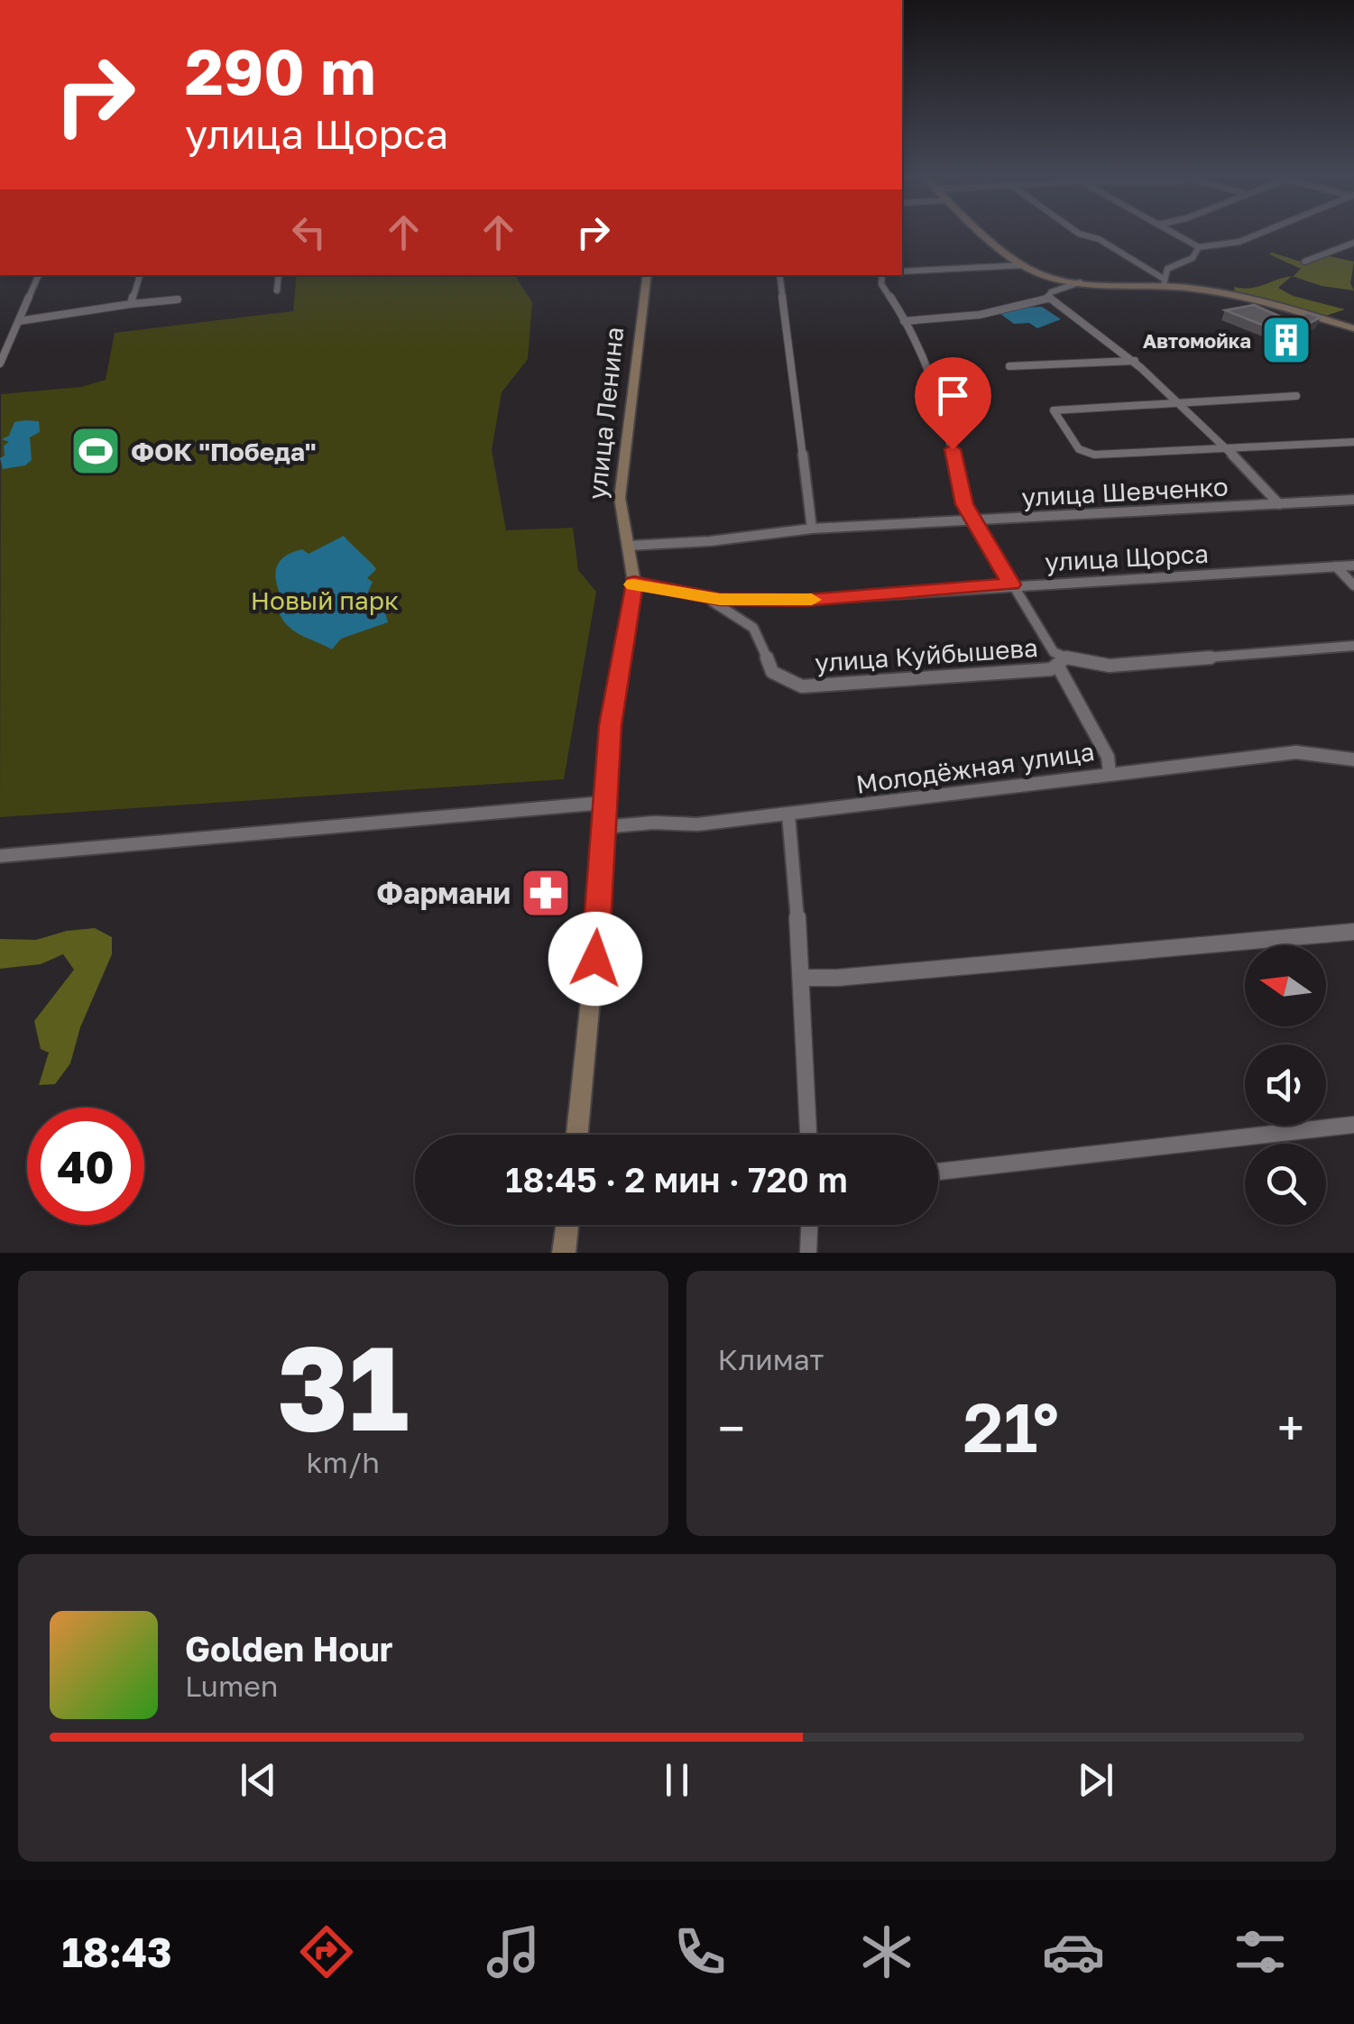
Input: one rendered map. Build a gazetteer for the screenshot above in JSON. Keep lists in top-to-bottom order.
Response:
{
  "streets": {
    "street": [
      "улица Ленина",
      "улица Шевченко",
      "улица Щорса",
      "улица Куйбышева",
      "Молодёжная улица"
    ]
  },
  "crossings": [
    ["улица Ленина", "улица Шевченко"],
    ["улица Ленина", "улица Щорса"],
    ["улица Ленина", "Молодёжная улица"],
    ["улица Щорса", "улица Куйбышева"]
  ],
  "parks": ["Новый парк"],
  "places": {
    "building": ["Автомойка"],
    "sports": ["ФОК \"Победа\""],
    "pharmacy": ["Фармани"]
  },
  "north": "left",
  "page": {
    "turn": ["290 m", "улица Щорса"],
    "limit": "40",
    "trip": "18:45 · 2 мин · 720 m",
    "tile": [
      ["31", "km/h"],
      "Климат"
    ],
    "heat": ["−", "21°", "+"],
    "song": ["Golden Hour", "Lumen"],
    "tabs": "18:43"
  }
}
